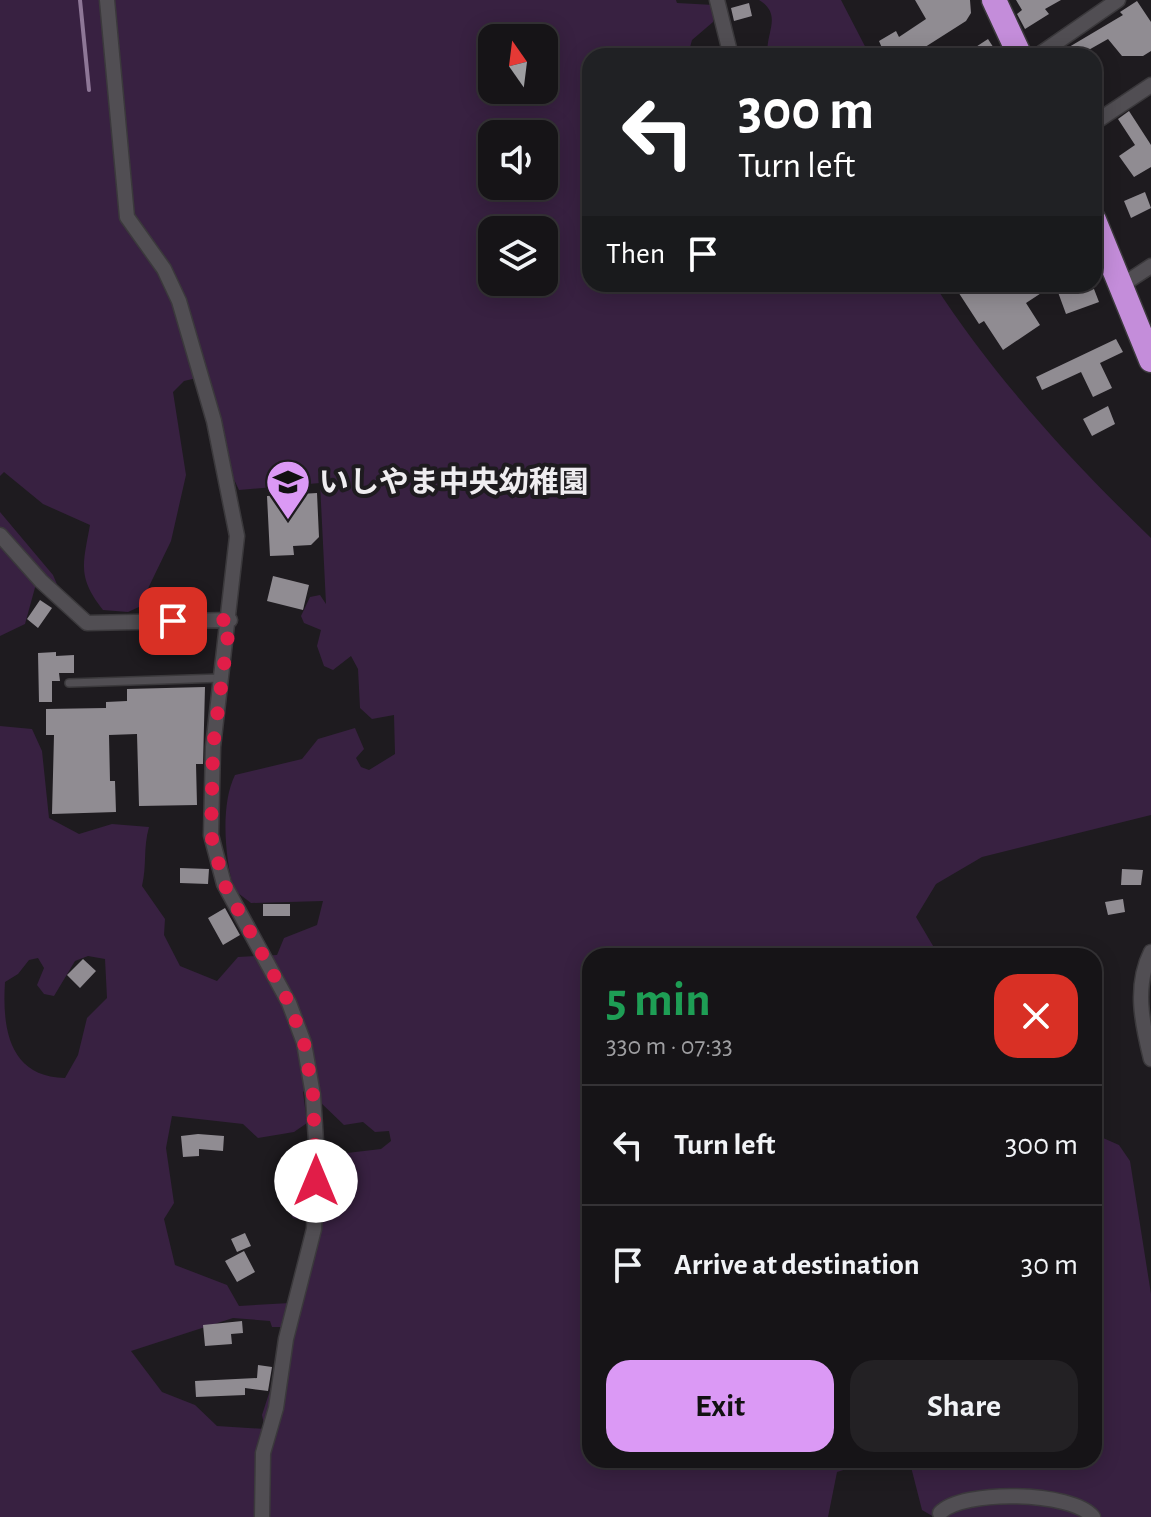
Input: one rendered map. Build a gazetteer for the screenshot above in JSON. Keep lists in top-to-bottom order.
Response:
{
  "places": {
    "school or university": ["いしやま中央幼稚園"]
  },
  "north": "top",
  "page": {
    "turn": ["300 m", "Turn left"],
    "then": "Then",
    "heading": ["5 min", "330 m · 07:33"],
    "list": [
      {
        "name": "Turn left",
        "value": "300 m"
      },
      {
        "name": "Arrive at destination",
        "value": "30 m"
      }
    ],
    "buttons": ["Exit", "Share"]
  }
}
